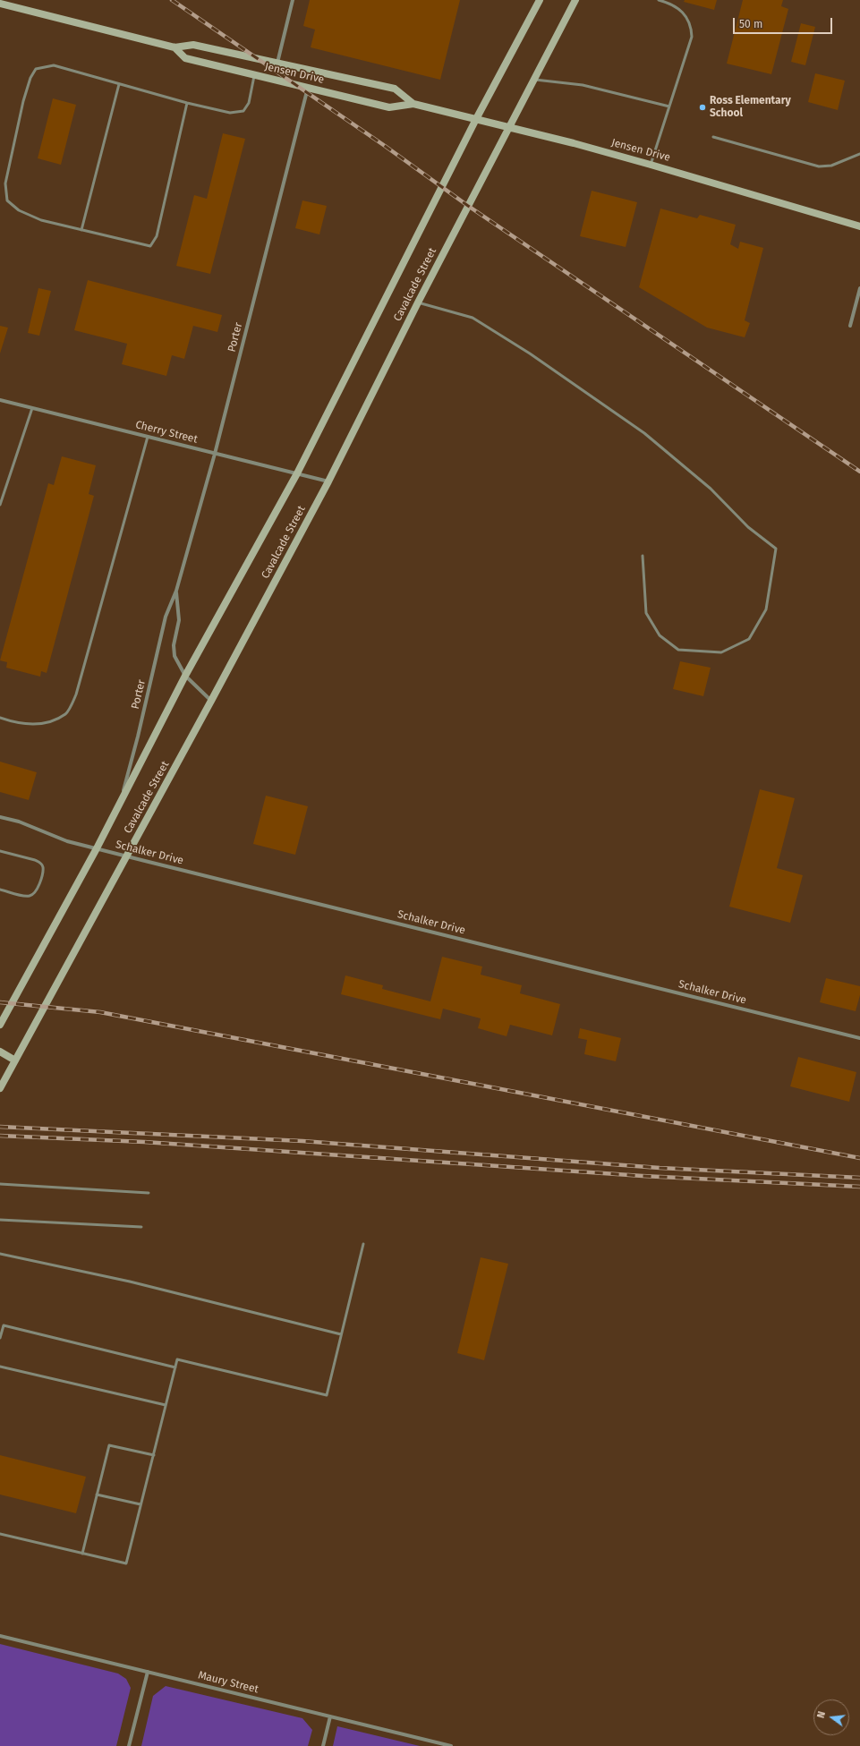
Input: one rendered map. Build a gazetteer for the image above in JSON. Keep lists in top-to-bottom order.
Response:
{
  "streets": {
    "main road": ["Jensen Drive", "Cavalcade Street"],
    "street": [
      "Porter",
      "Cherry Street",
      "Schalker Drive",
      "Maury Street"
    ]
  },
  "crossings": [
    ["Jensen Drive", "Cavalcade Street"],
    ["Jensen Drive", "Porter"],
    ["Cavalcade Street", "Porter"],
    ["Cavalcade Street", "Cherry Street"],
    ["Cavalcade Street", "Schalker Drive"],
    ["Porter", "Cherry Street"]
  ],
  "places": ["Ross Elementary School"],
  "scale_bar": "50 m",
  "north": "left"
}
